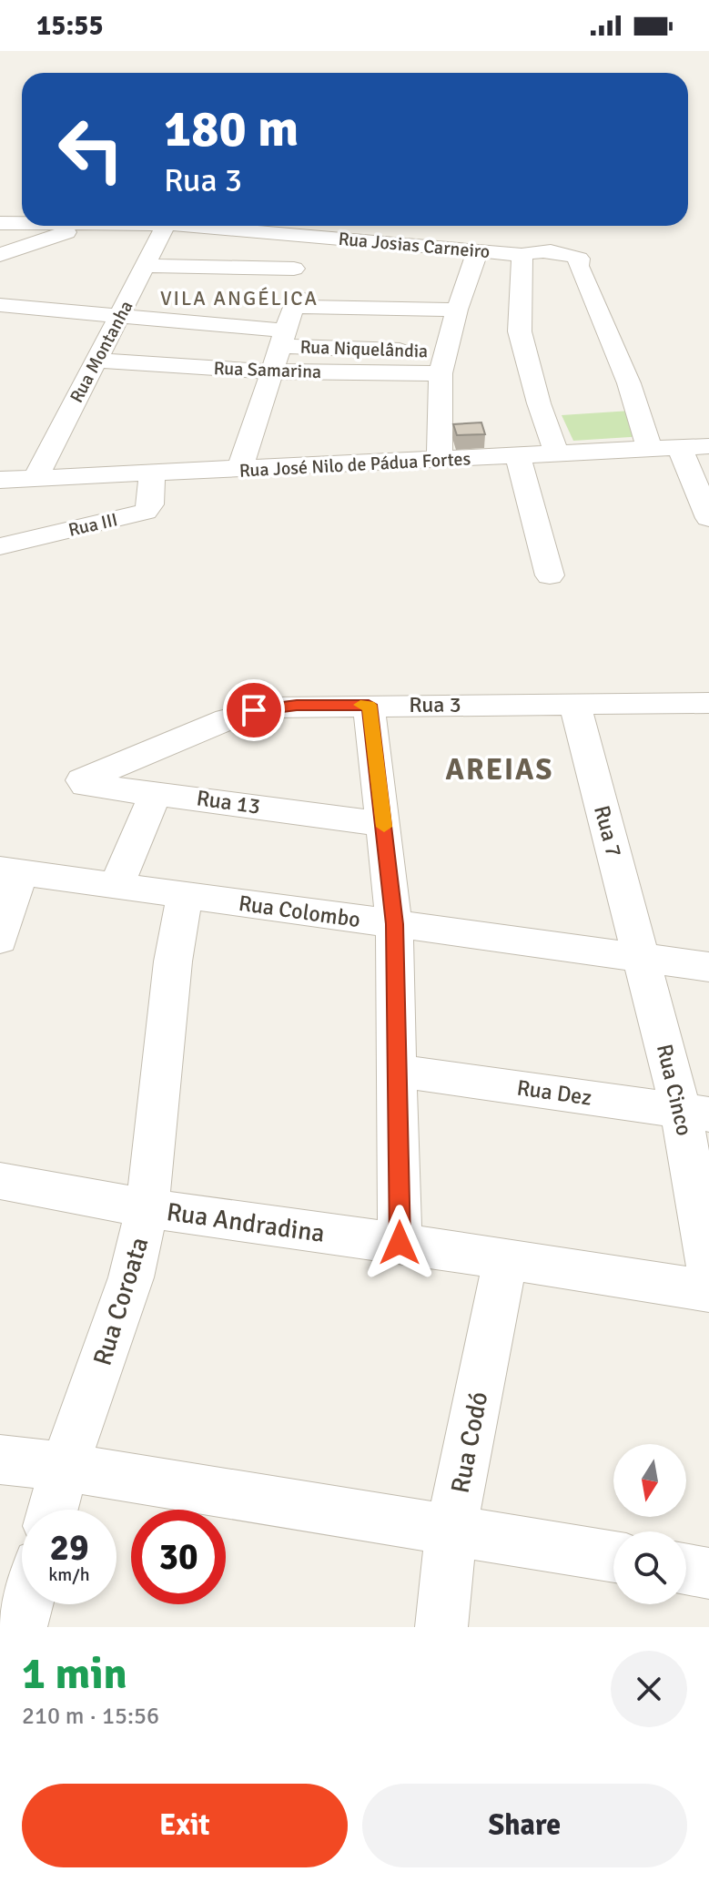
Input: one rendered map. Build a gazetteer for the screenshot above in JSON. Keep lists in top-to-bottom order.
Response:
{
  "streets": {
    "street": [
      "Rua Josias Carneiro",
      "Rua Niquelândia",
      "Rua Montanha",
      "Rua Samarina",
      "Rua José Nilo de Pádua Fortes",
      "Rua III",
      "Rua 3",
      "Rua 13",
      "Rua 7",
      "Rua Colombo",
      "Rua Cinco",
      "Rua Dez",
      "Rua Andradina",
      "Rua Coroata",
      "Rua Codó"
    ]
  },
  "crossings": [
    ["Rua Josias Carneiro", "Rua José Nilo de Pádua Fortes"],
    ["Rua Niquelândia", "Rua Montanha"],
    ["Rua Niquelândia", "Rua Samarina"],
    ["Rua Montanha", "Rua Samarina"],
    ["Rua Montanha", "Rua José Nilo de Pádua Fortes"],
    ["Rua José Nilo de Pádua Fortes", "Rua III"],
    ["Rua 3", "Rua 13"],
    ["Rua 3", "Rua 7"],
    ["Rua 7", "Rua Colombo"],
    ["Rua 7", "Rua Cinco"],
    ["Rua Colombo", "Rua Cinco"],
    ["Rua Colombo", "Rua Coroata"],
    ["Rua Cinco", "Rua Dez"],
    ["Rua Andradina", "Rua Coroata"],
    ["Rua Andradina", "Rua Codó"]
  ],
  "districts": ["VILA ANGÉLICA", "AREIAS"],
  "north": "bottom",
  "page": {
    "status": "15:55",
    "turn": ["180 m", "Rua 3"],
    "speed": "29 km/h",
    "limit": "30",
    "heading": ["1 min", "210 m · 15:56"],
    "buttons": ["Exit", "Share"]
  }
}
